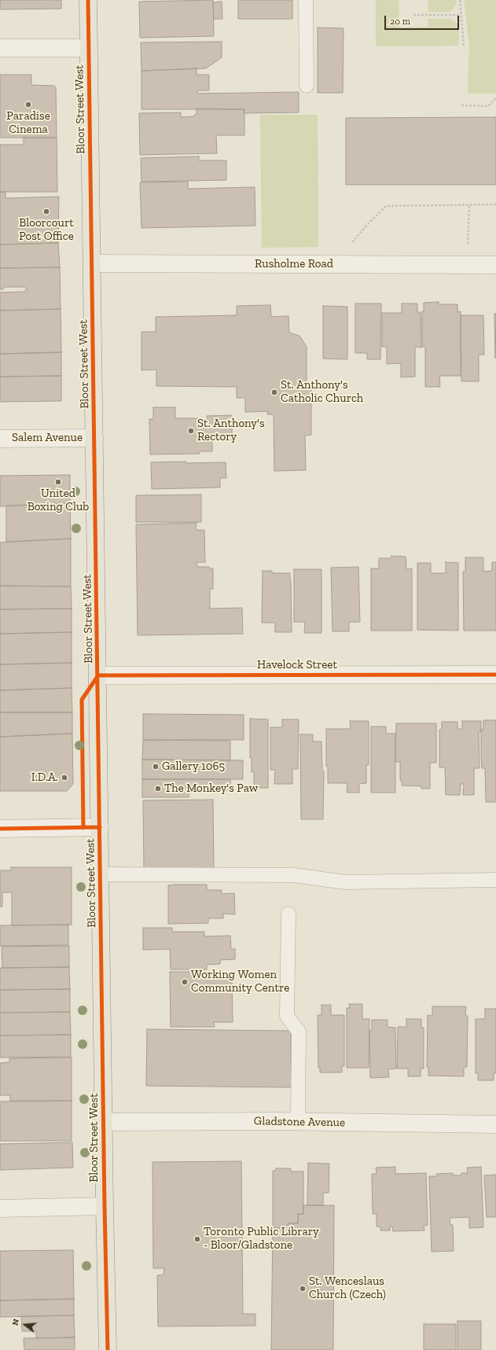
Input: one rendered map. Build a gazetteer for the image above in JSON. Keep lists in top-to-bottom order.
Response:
{
  "streets": {
    "main road": ["Bloor Street West"],
    "street": [
      "Rusholme Road",
      "Salem Avenue",
      "Havelock Street",
      "Gladstone Avenue"
    ]
  },
  "crossings": [
    ["Bloor Street West", "Rusholme Road"],
    ["Bloor Street West", "Salem Avenue"],
    ["Bloor Street West", "Havelock Street"],
    ["Bloor Street West", "Gladstone Avenue"]
  ],
  "places": [
    "Paradise Cinema",
    "Bloorcourt Post Office",
    "St. Anthony's Catholic Church",
    "St. Anthony's Rectory",
    "United Boxing Club",
    "Gallery 1065",
    "I.D.A.",
    "The Monkey's Paw",
    "Working Women Community Centre",
    "Toronto Public Library - Bloor/Gladstone",
    "St. Wenceslaus Church (Czech)"
  ],
  "scale_bar": "20 m",
  "north": "left"
}
